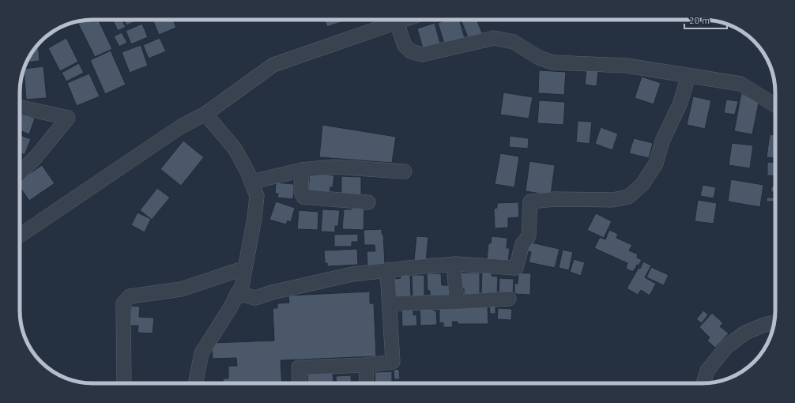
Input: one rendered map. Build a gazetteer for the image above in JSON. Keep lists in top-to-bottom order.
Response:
{
  "scale_bar": "20 m"
}
